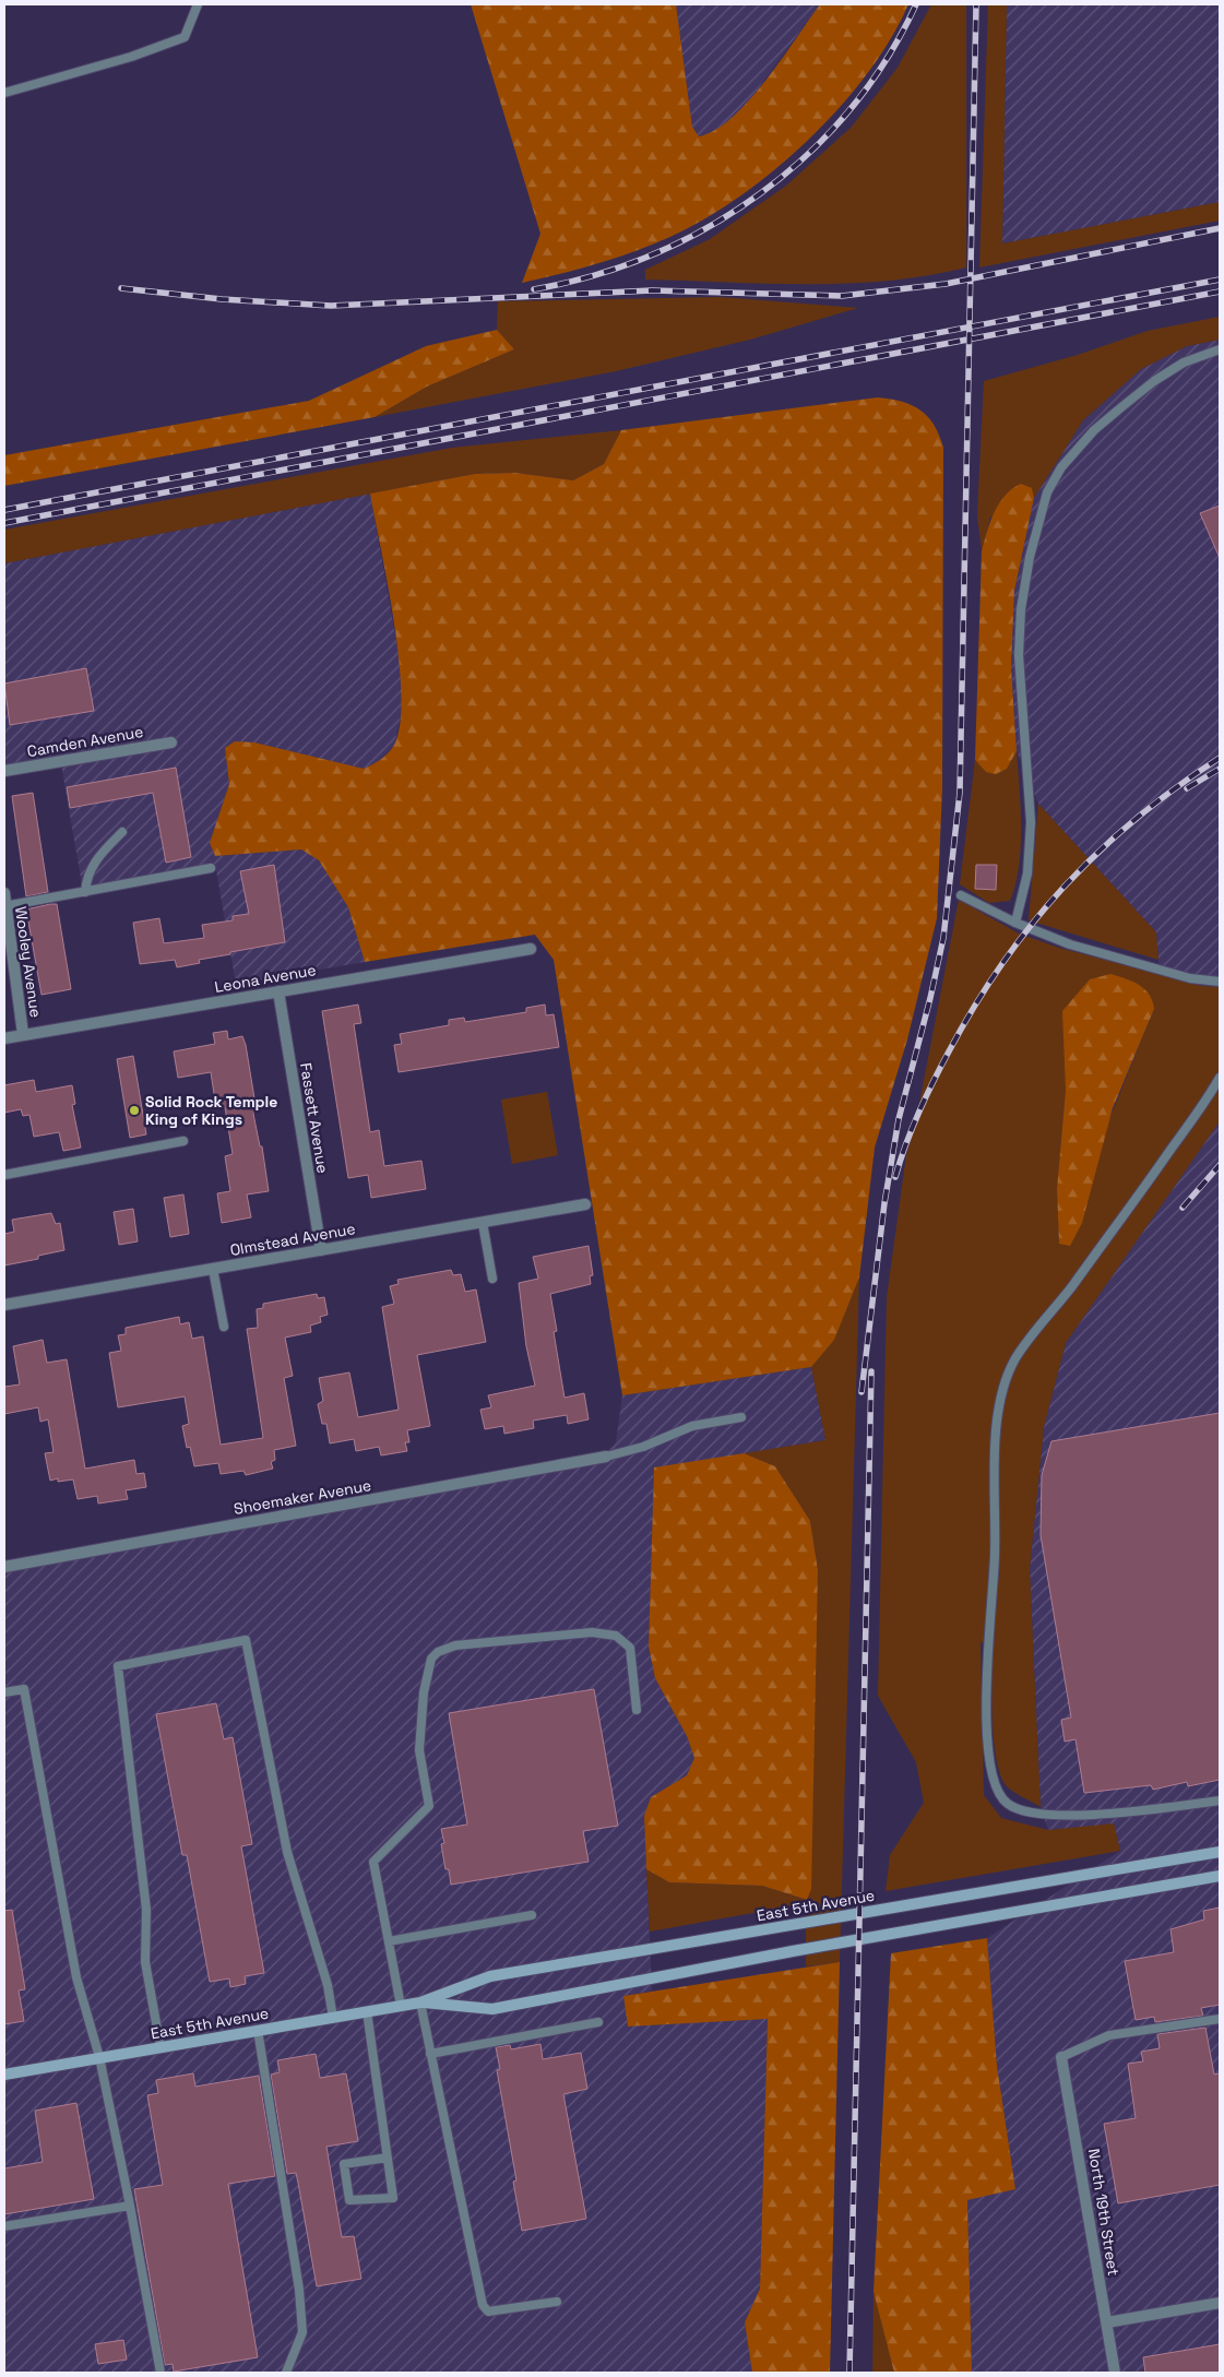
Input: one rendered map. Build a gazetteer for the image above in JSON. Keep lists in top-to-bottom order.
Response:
{
  "streets": {
    "main road": ["East 5th Avenue"],
    "street": [
      "Camden Avenue",
      "Wooley Avenue",
      "Leona Avenue",
      "Fassett Avenue",
      "Olmstead Avenue",
      "Shoemaker Avenue",
      "North 19th Street"
    ]
  },
  "crossings": [
    ["Wooley Avenue", "Leona Avenue"],
    ["Leona Avenue", "Fassett Avenue"],
    ["Fassett Avenue", "Olmstead Avenue"]
  ],
  "places": ["Solid Rock Temple King of Kings"]
}
